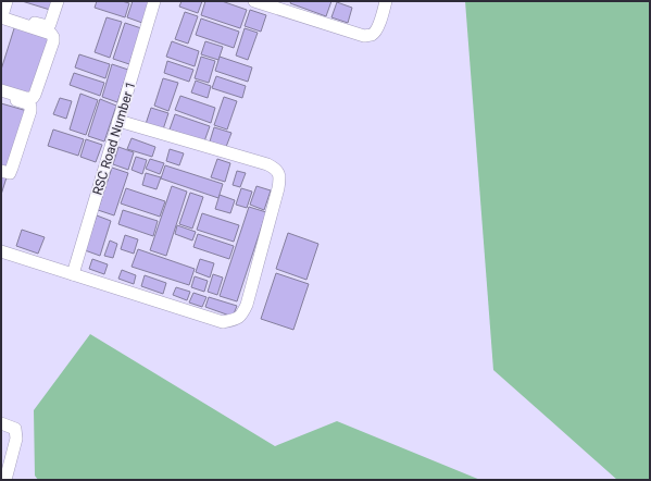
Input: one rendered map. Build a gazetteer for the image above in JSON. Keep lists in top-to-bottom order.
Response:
{
  "streets": {
    "street": ["RSC Road Number 1"]
  }
}
